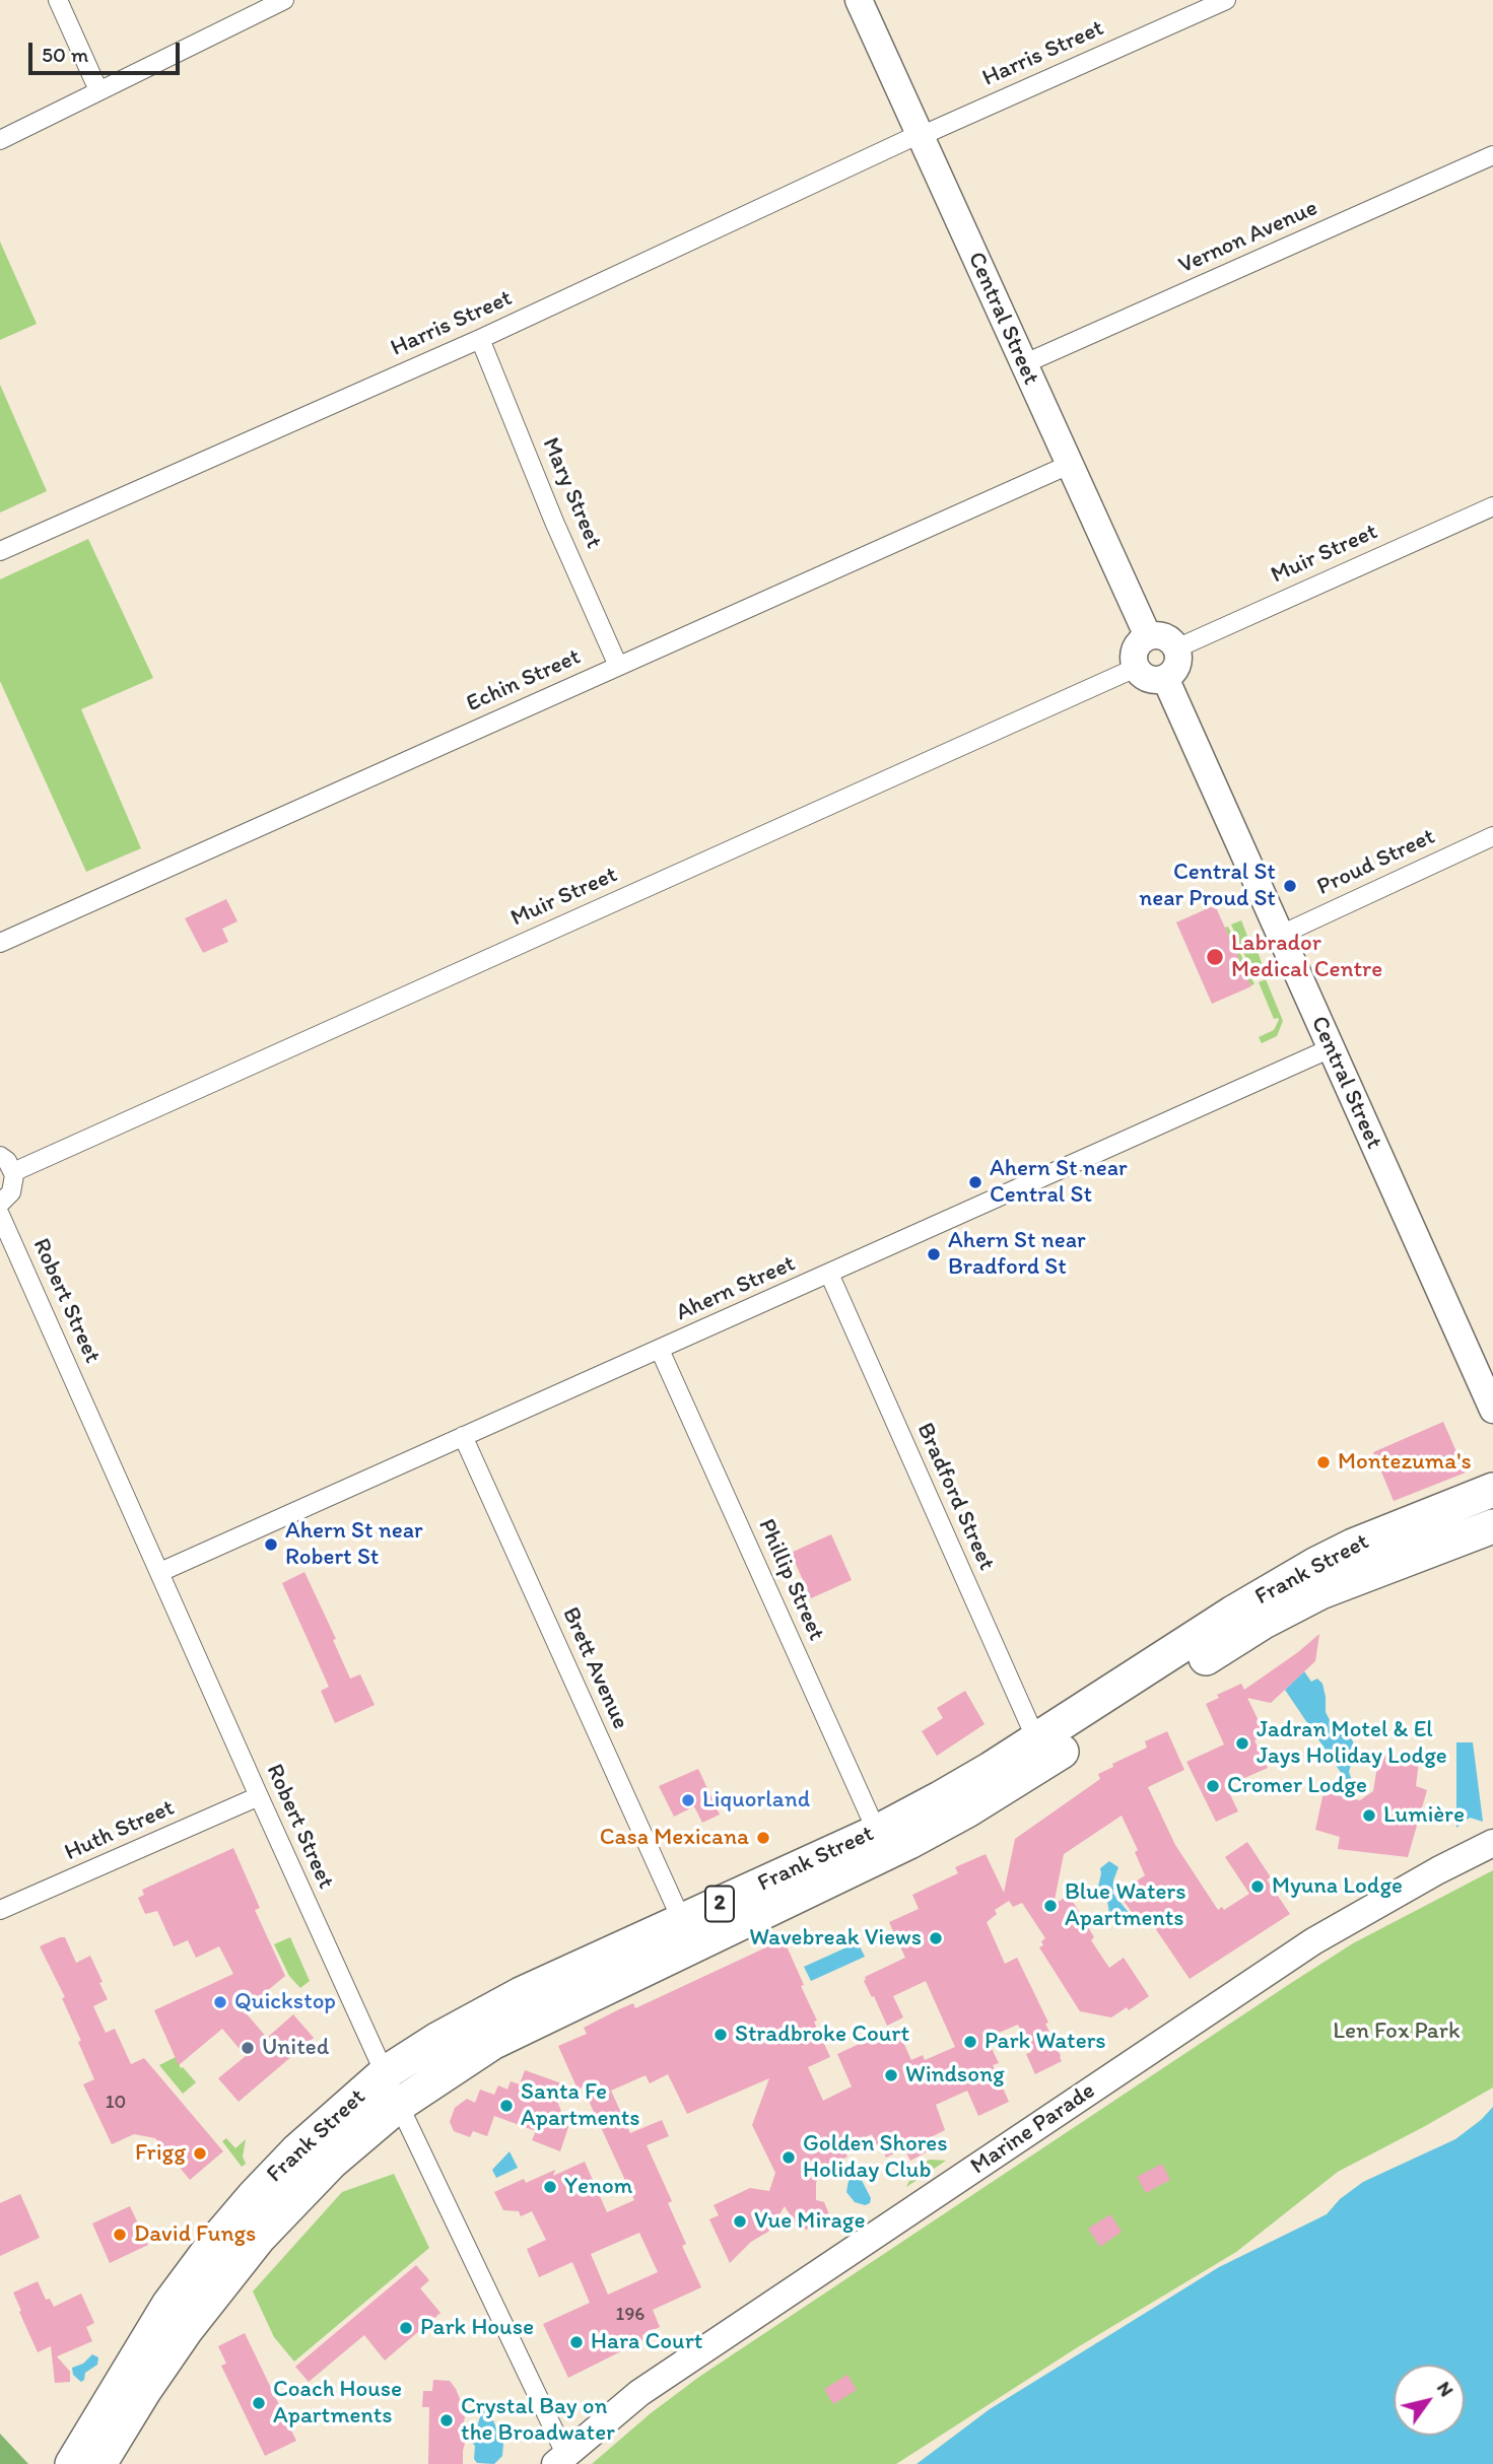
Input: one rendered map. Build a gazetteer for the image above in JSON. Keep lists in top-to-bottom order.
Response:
{
  "streets": {
    "highway": ["Frank Street", "2"],
    "main road": ["Central Street", "Marine Parade"],
    "street": [
      "Harris Street",
      "Vernon Avenue",
      "Mary Street",
      "Muir Street",
      "Echin Street",
      "Proud Street",
      "Ahern Street",
      "Robert Street",
      "Bradford Street",
      "Phillip Street",
      "Brett Avenue",
      "Huth Street"
    ]
  },
  "crossings": [
    ["Harris Street", "Central Street"],
    ["Harris Street", "Mary Street"],
    ["Vernon Avenue", "Central Street"],
    ["Central Street", "Muir Street"],
    ["Central Street", "Echin Street"],
    ["Central Street", "Proud Street"],
    ["Central Street", "Ahern Street"],
    ["Mary Street", "Echin Street"],
    ["Ahern Street", "Robert Street"],
    ["Ahern Street", "Bradford Street"],
    ["Ahern Street", "Phillip Street"],
    ["Ahern Street", "Brett Avenue"],
    ["Robert Street", "Frank Street"],
    ["Robert Street", "Huth Street"],
    ["Robert Street", "Marine Parade"],
    ["Bradford Street", "Frank Street"],
    ["Frank Street", "Phillip Street"],
    ["Frank Street", "Brett Avenue"]
  ],
  "parks": ["Len Fox Park"],
  "places": [
    "Central St near Proud St",
    "Labrador Medical Centre",
    "Ahern St near Central St",
    "Ahern St near Bradford St",
    "Montezuma's",
    "Ahern St near Robert St",
    "Jadran Motel & El Jays Holiday Lodge",
    "Cromer Lodge",
    "Liquorland",
    "Lumière",
    "Casa Mexicana",
    "Myuna Lodge",
    "Blue Waters Apartments",
    "Wavebreak Views",
    "Quickstop",
    "Stradbroke Court",
    "Park Waters",
    "United",
    "Windsong",
    "Santa Fe Apartments",
    "Frigg",
    "Golden Shores Holiday Club",
    "Yenom",
    "Vue Mirage",
    "David Fungs",
    "Park House",
    "Hara Court",
    "Coach House Apartments",
    "Crystal Bay on the Broadwater"
  ],
  "house_numbers": ["10", "196"],
  "scale_bar": "50 m",
  "north": "top right"
}
